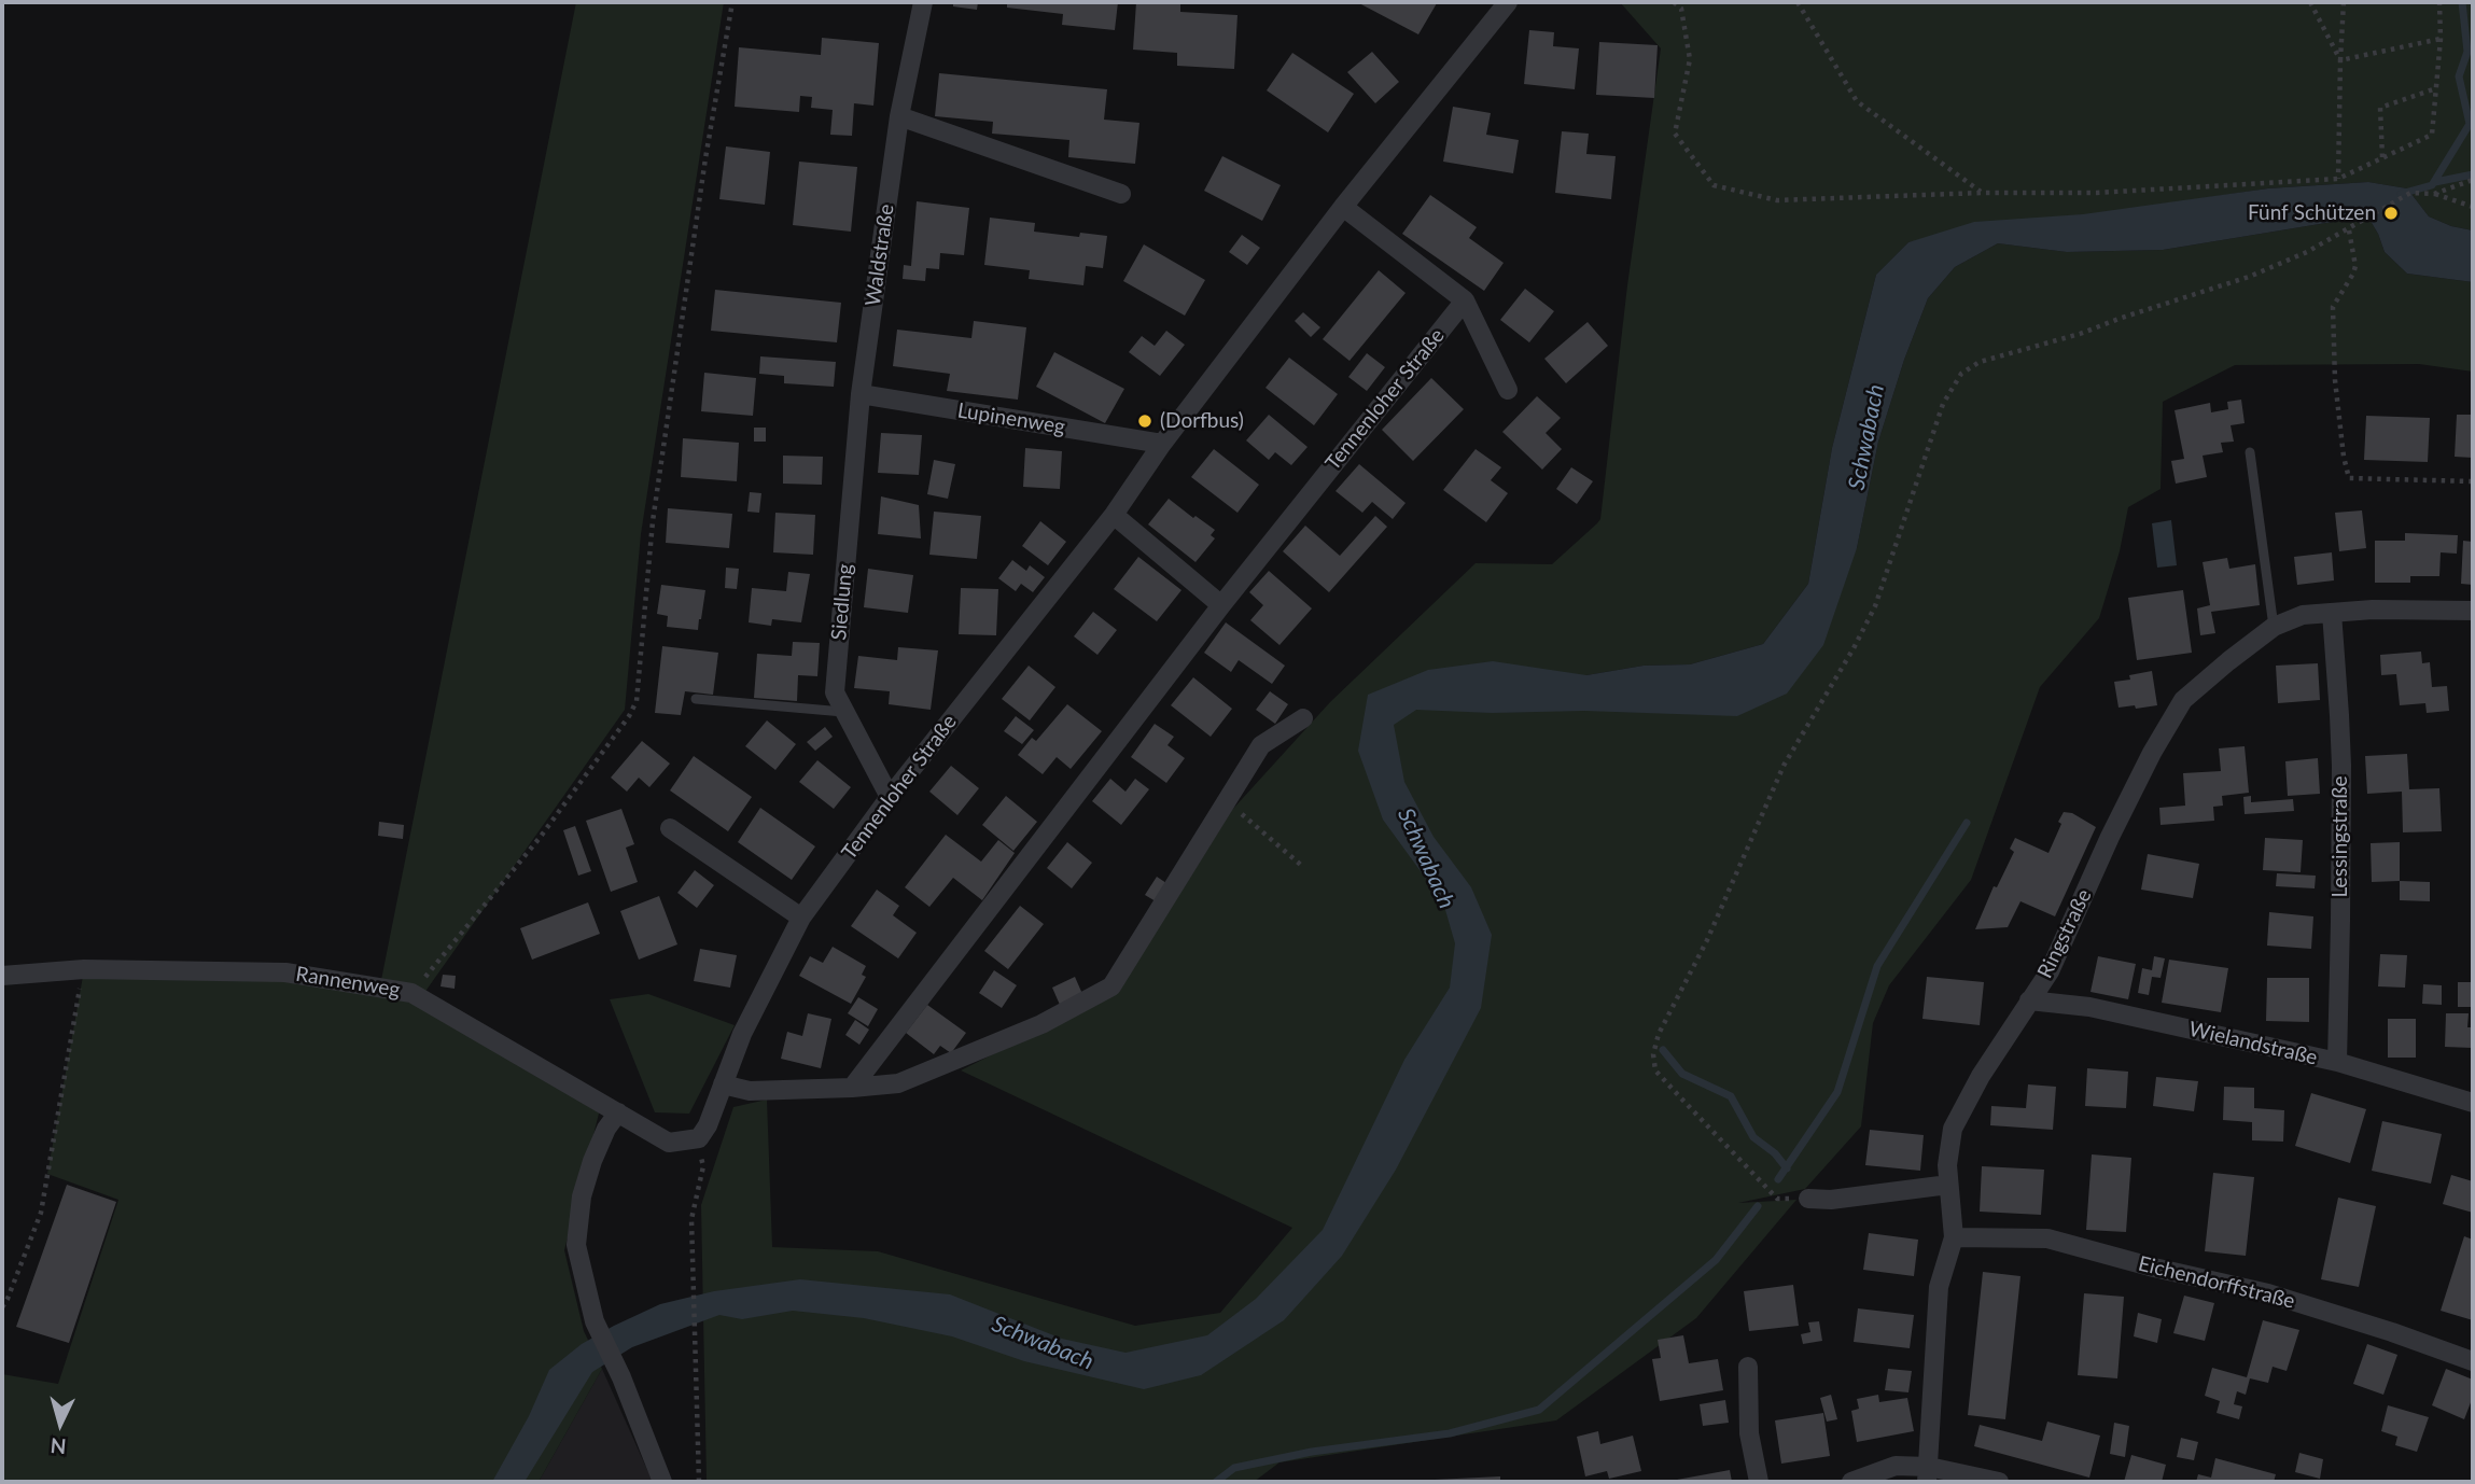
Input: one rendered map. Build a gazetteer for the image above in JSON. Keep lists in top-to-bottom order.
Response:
{
  "streets": {
    "street": [
      "Waldstraße",
      "Tennenloher Straße",
      "Lupinenweg",
      "Siedlung",
      "Lessingstraße",
      "Ringstraße",
      "Rannenweg",
      "Wielandstraße",
      "Eichendorffstraße"
    ]
  },
  "crossings": [
    ["Waldstraße", "Lupinenweg"],
    ["Waldstraße", "Siedlung"],
    ["Tennenloher Straße", "Lupinenweg"],
    ["Tennenloher Straße", "Siedlung"],
    ["Tennenloher Straße", "Rannenweg"],
    ["Lupinenweg", "Siedlung"],
    ["Lessingstraße", "Ringstraße"],
    ["Lessingstraße", "Wielandstraße"],
    ["Ringstraße", "Wielandstraße"],
    ["Ringstraße", "Eichendorffstraße"]
  ],
  "water": ["Schwabach"],
  "places": ["Fünf Schützen", "(Dorfbus)"],
  "north": "bottom"
}
